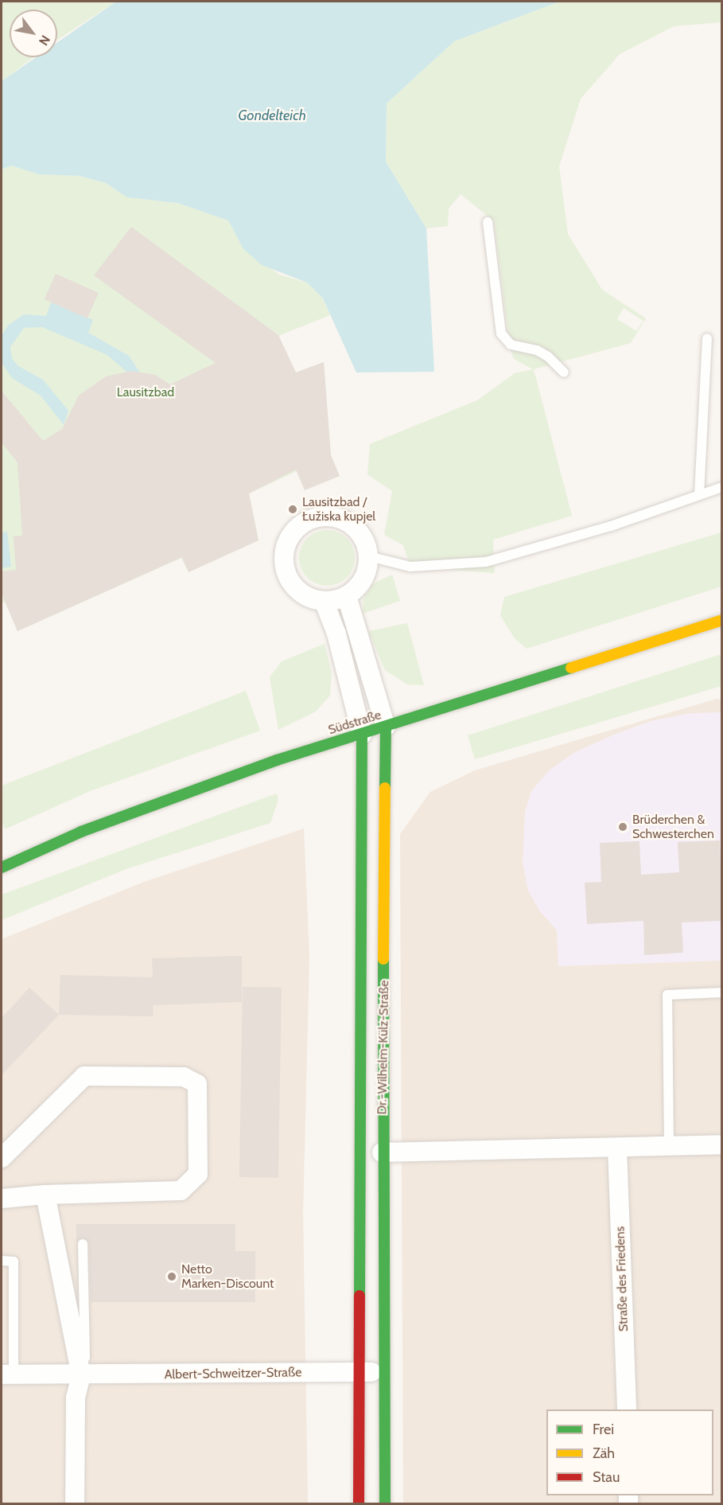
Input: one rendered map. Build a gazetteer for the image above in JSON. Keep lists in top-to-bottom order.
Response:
{
  "streets": {
    "street": [
      "Südstraße",
      "Dr.-Wilhelm-Külz-Straße",
      "Straße des Friedens",
      "Albert-Schweitzer-Straße"
    ]
  },
  "crossings": [
    ["Südstraße", "Dr.-Wilhelm-Külz-Straße"],
    ["Dr.-Wilhelm-Külz-Straße", "Albert-Schweitzer-Straße"]
  ],
  "water": ["Gondelteich"],
  "parks": ["Lausitzbad"],
  "places": ["Lausitzbad / Łužiska kupjel", "Brüderchen & Schwesterchen", "Netto Marken-Discount"],
  "legend": ["Frei", "Zäh", "Stau"],
  "north": "bottom right"
}
